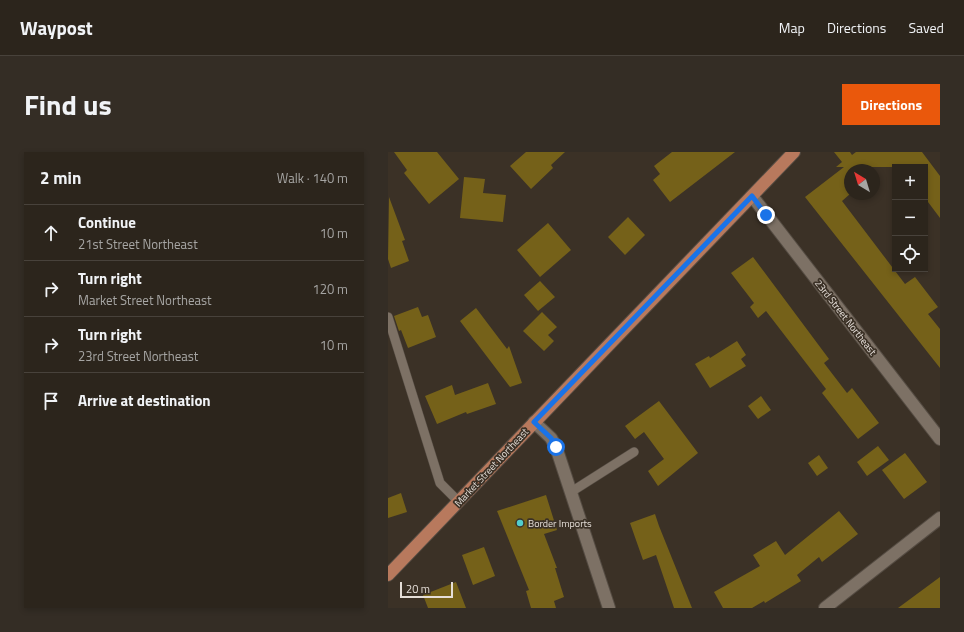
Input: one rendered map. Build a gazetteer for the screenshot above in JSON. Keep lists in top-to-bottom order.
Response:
{
  "streets": {
    "main road": ["Market Street Northeast"],
    "street": ["23rd Street Northeast"]
  },
  "crossings": [
    ["23rd Street Northeast", "Market Street Northeast"]
  ],
  "places": ["Border Imports"],
  "scale_bar": "20 m",
  "north": "top left",
  "page": {
    "header": "Waypost",
    "nav": ["Map", "Directions", "Saved"],
    "title": "Find us",
    "buttons": "Directions",
    "heading": ["2 min", "Walk · 140 m"],
    "map_buttons": ["+", "−"],
    "list": [
      ["Continue", "21st Street Northeast", "10 m"],
      ["Turn right", "Market Street Northeast", "120 m"],
      ["Turn right", "23rd Street Northeast", "10 m"],
      "Arrive at destination"
    ],
    "scale": "20 m"
  }
}
